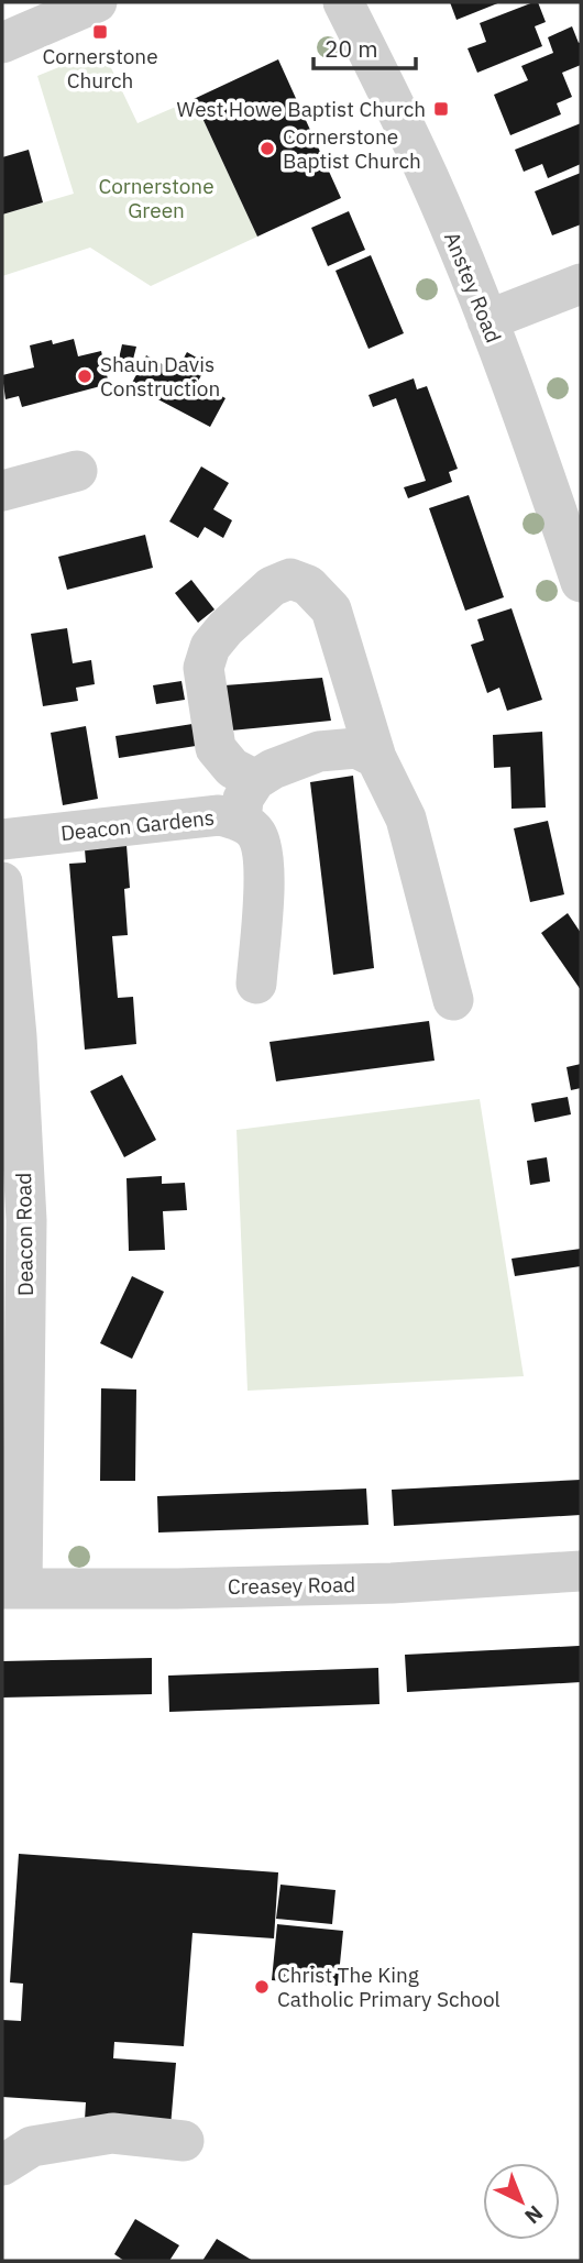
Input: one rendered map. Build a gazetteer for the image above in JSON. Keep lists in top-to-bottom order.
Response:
{
  "streets": {
    "street": [
      "Anstey Road",
      "Deacon Gardens",
      "Deacon Road",
      "Creasey Road"
    ]
  },
  "crossings": [
    ["Deacon Road", "Creasey Road"]
  ],
  "parks": ["Cornerstone Green"],
  "places": {
    "transit": ["Cornerstone Church", "West Howe Baptist Church"],
    "other": ["Cornerstone Baptist Church", "Shaun Davis Construction", "Christ The King Catholic Primary School"]
  },
  "scale_bar": "20 m",
  "north": "bottom right"
}
